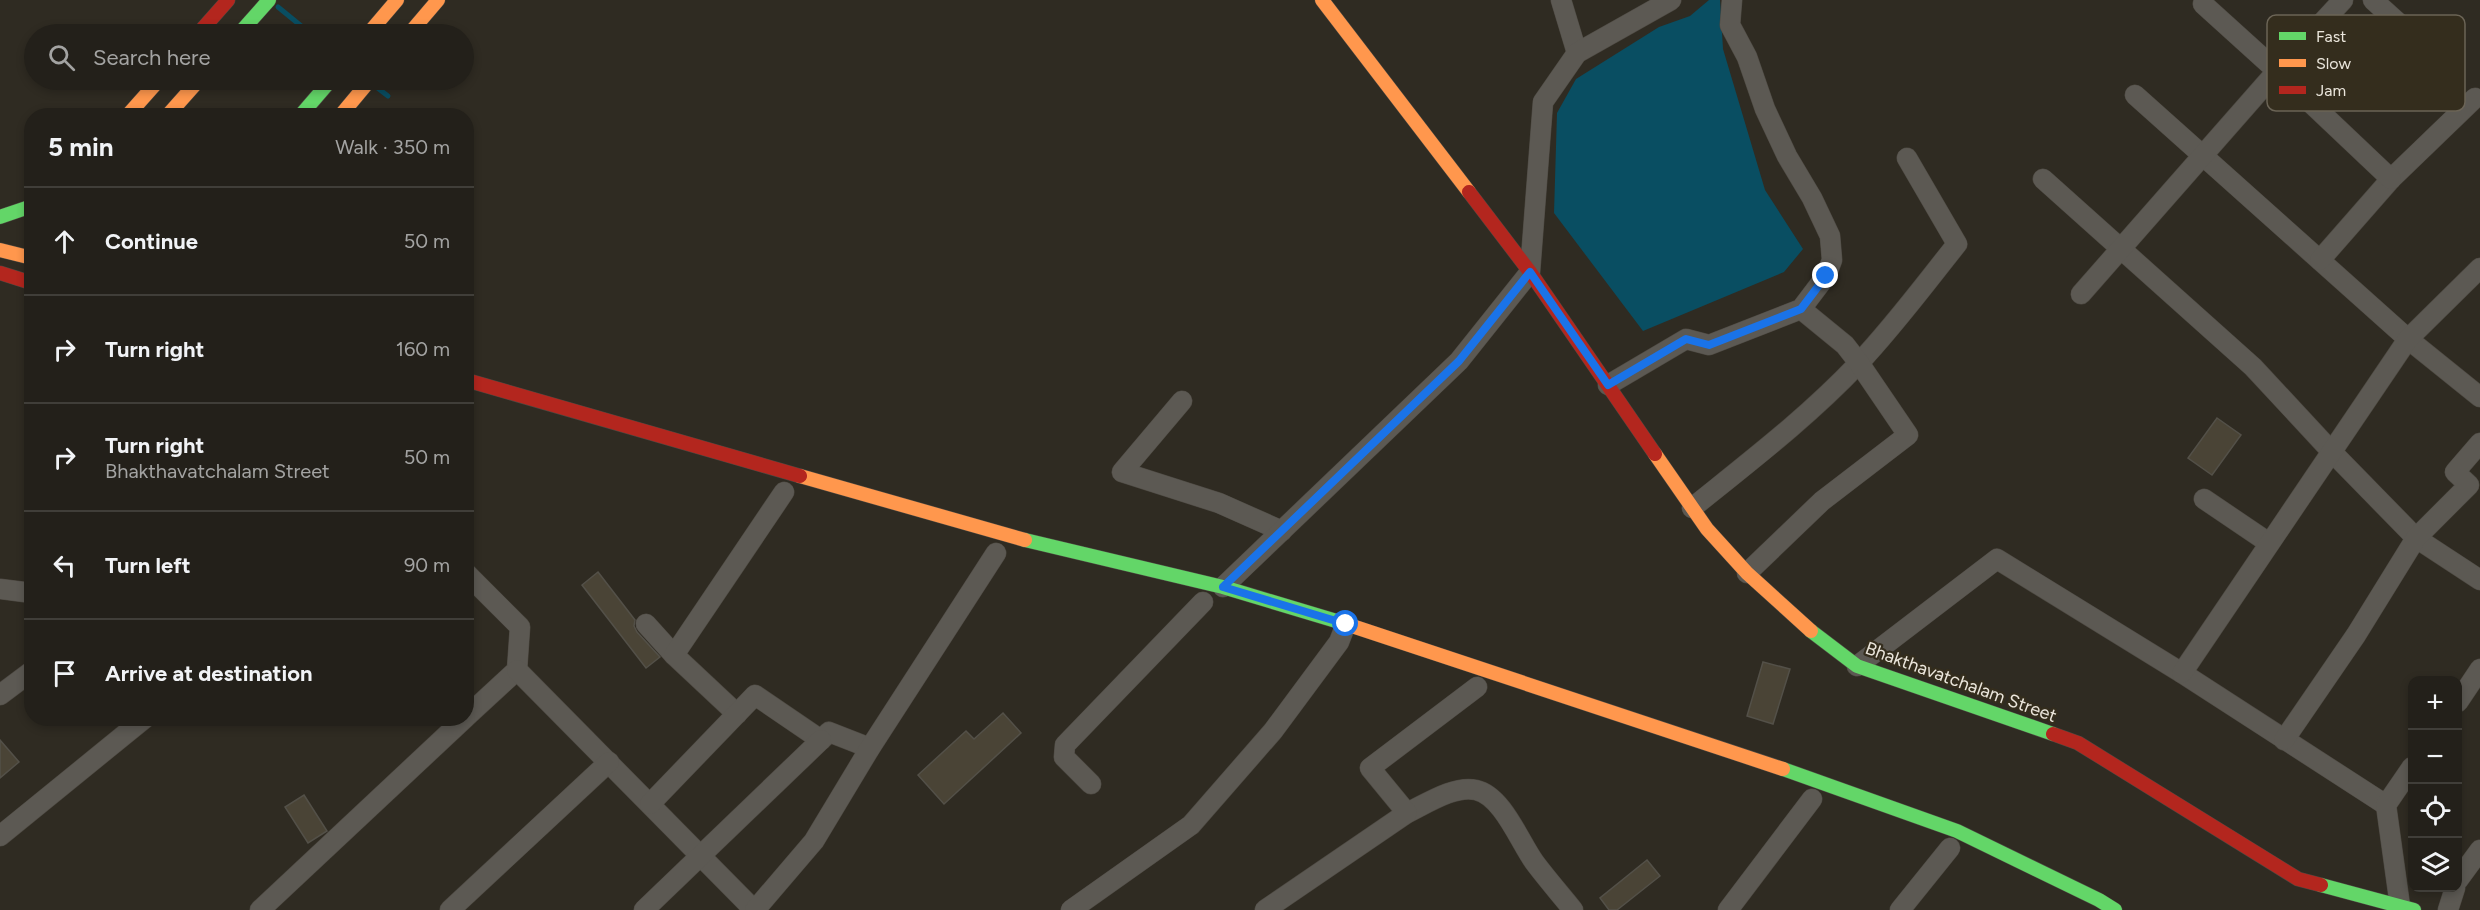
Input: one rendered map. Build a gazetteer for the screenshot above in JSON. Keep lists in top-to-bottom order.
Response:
{
  "streets": {
    "main road": ["Bhakthavatchalam Street"]
  },
  "legend": ["Fast", "Slow", "Jam"],
  "page": {
    "search": "Search here",
    "heading": ["5 min", "Walk · 350 m"],
    "list": [
      ["Continue", "50 m"],
      ["Turn right", "160 m"],
      ["Turn right", "Bhakthavatchalam Street", "50 m"],
      ["Turn left", "90 m"],
      "Arrive at destination"
    ],
    "map_buttons": ["+", "−"]
  }
}
